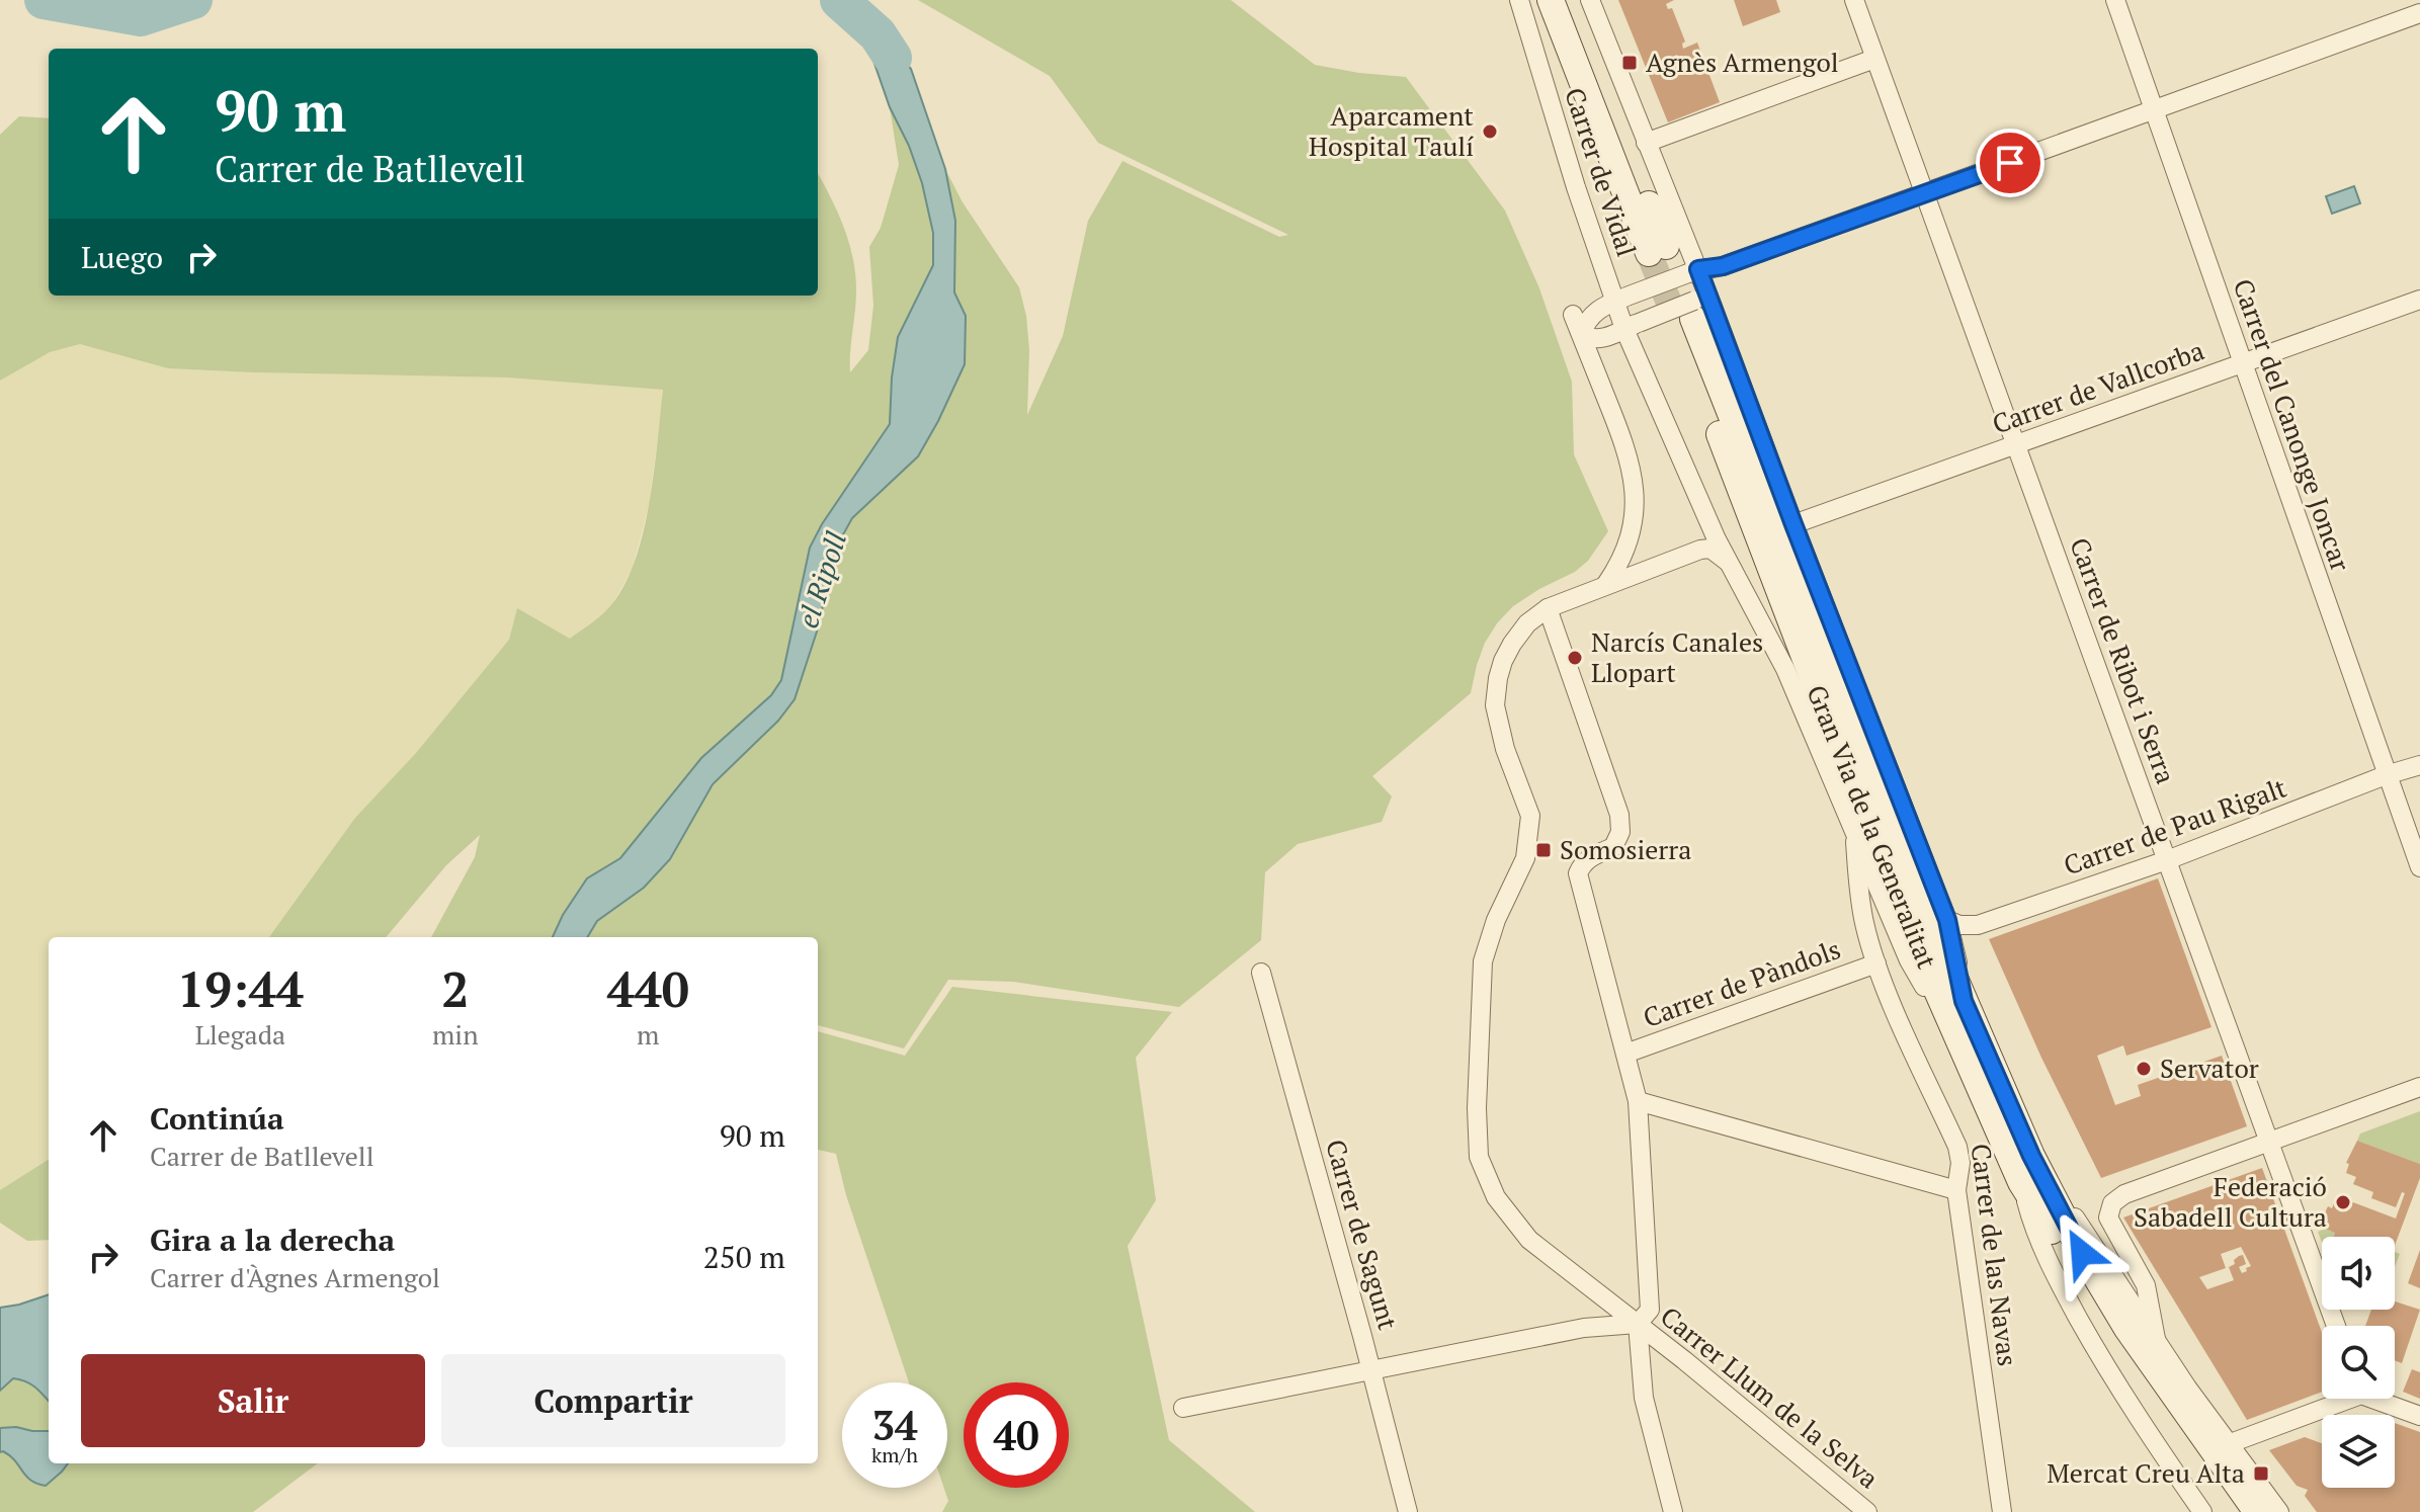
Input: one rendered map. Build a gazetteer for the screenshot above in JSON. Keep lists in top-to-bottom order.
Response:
{
  "streets": {
    "street": [
      "Carrer de Vidal",
      "Carrer de Vallcorba",
      "Carrer del Canonge Joncar",
      "Carrer de Ribot i Serra",
      "Gran Via de la Generalitat",
      "Carrer de Pau Rigalt",
      "Carrer de Pàndols",
      "Carrer de Sagunt",
      "Carrer de las Navas",
      "Carrer Llum de la Selva"
    ]
  },
  "crossings": [
    ["Carrer de Vidal", "Gran Via de la Generalitat"],
    ["Carrer de Vidal", "Carrer de las Navas"],
    ["Carrer de Vallcorba", "Carrer del Canonge Joncar"],
    ["Carrer de Vallcorba", "Carrer de Ribot i Serra"],
    ["Carrer del Canonge Joncar", "Carrer de Pau Rigalt"],
    ["Carrer de Ribot i Serra", "Carrer de Pau Rigalt"],
    ["Carrer de Pàndols", "Carrer de las Navas"]
  ],
  "water": ["el Ripoll"],
  "places": {
    "transit": ["Agnès Armengol", "Somosierra", "Mercat Creu Alta"],
    "other": [
      "Aparcament Hospital Taulí",
      "Narcís Canales Llopart",
      "Servator",
      "Federació Sabadell Cultura"
    ]
  },
  "page": {
    "turn": ["90 m", "Carrer de Batllevell"],
    "then": "Luego",
    "eta": [
      "19:44",
      "Llegada",
      "2",
      "min",
      "440",
      "m"
    ],
    "list": [
      {
        "name": "Continúa",
        "note": "Carrer de Batllevell",
        "value": "90 m"
      },
      {
        "name": "Gira a la derecha",
        "note": "Carrer d'Àgnes Armengol",
        "value": "250 m"
      }
    ],
    "buttons": ["Salir", "Compartir"],
    "speed": "34 km/h",
    "limit": "40"
  }
}
